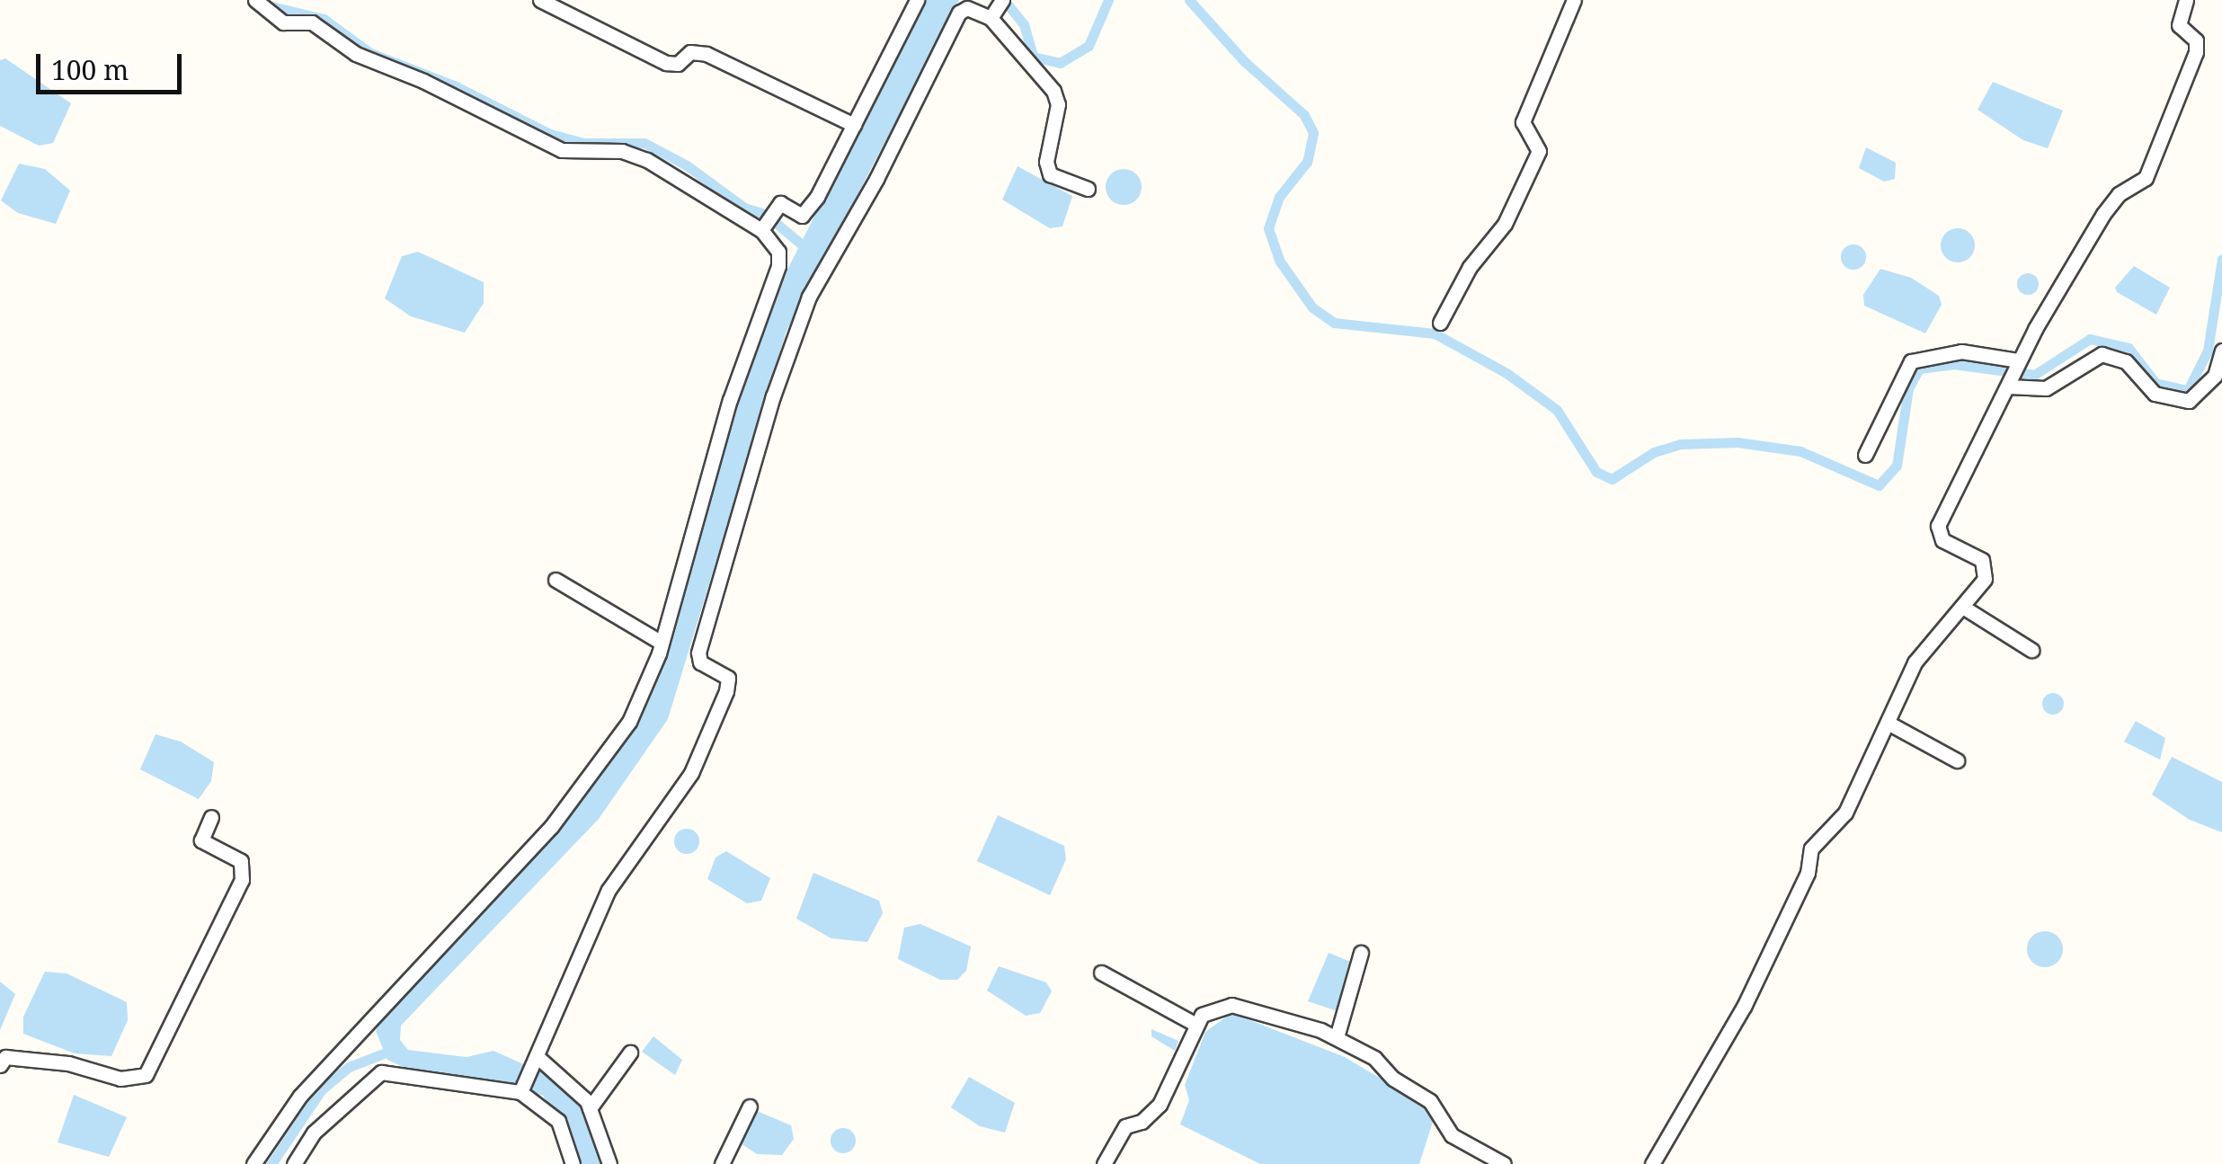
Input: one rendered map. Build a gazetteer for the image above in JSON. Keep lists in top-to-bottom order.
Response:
{
  "scale_bar": "100 m"
}
